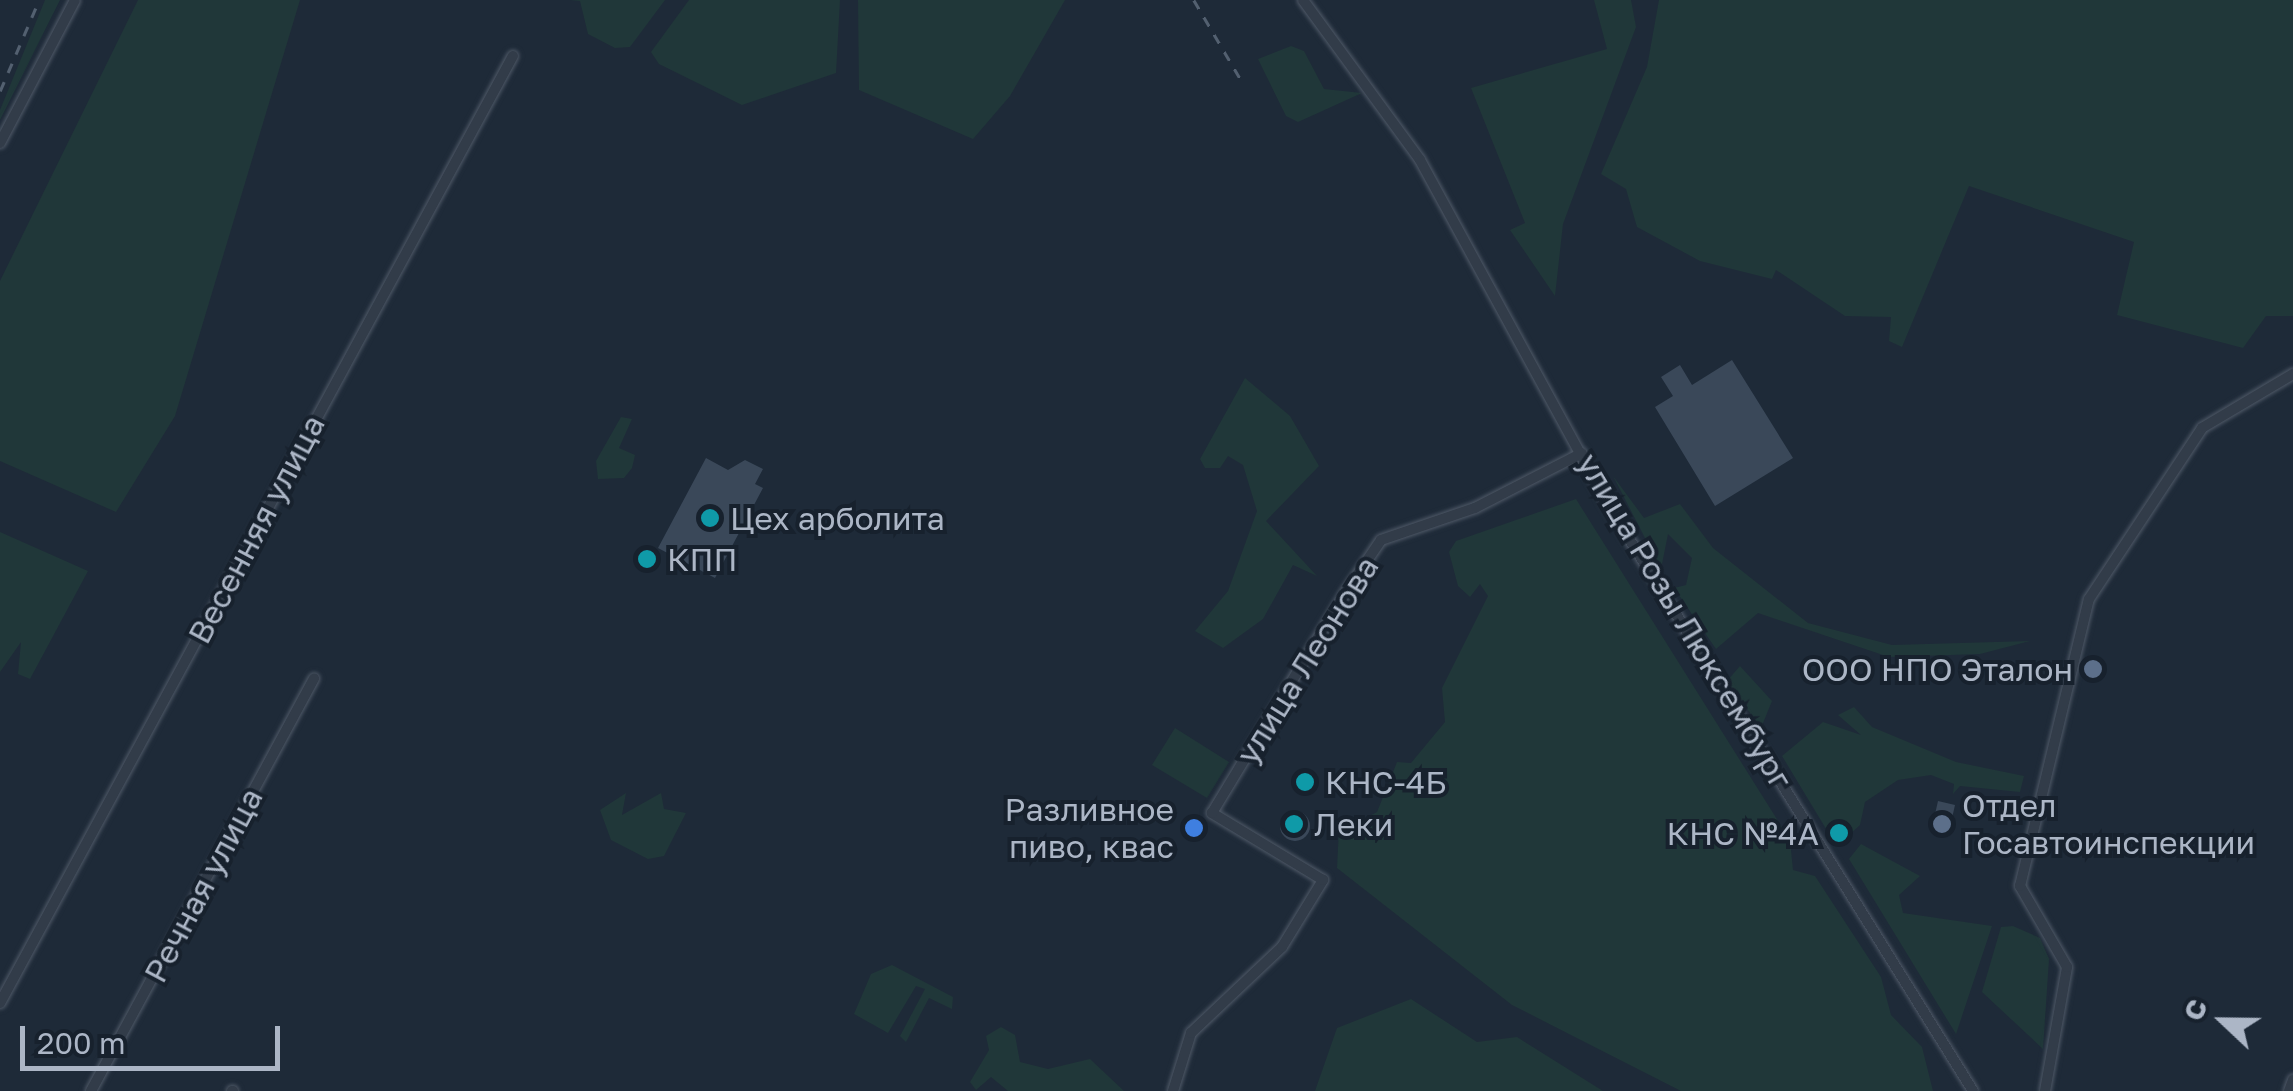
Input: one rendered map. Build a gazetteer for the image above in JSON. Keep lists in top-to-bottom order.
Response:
{
  "streets": {
    "street": [
      "Весенняя улица",
      "улица Розы Люксембург",
      "улица Леонова",
      "Речная улица"
    ]
  },
  "crossings": [
    ["улица Розы Люксембург", "улица Леонова"]
  ],
  "places": [
    "Цех арболита",
    "КПП",
    "ООО НПО Эталон",
    "КНС-4Б",
    "Леки",
    "Отдел Госавтоинспекции",
    "Разливное пиво, квас",
    "КНС №4А"
  ],
  "scale_bar": "200 m",
  "north": "left"
}
